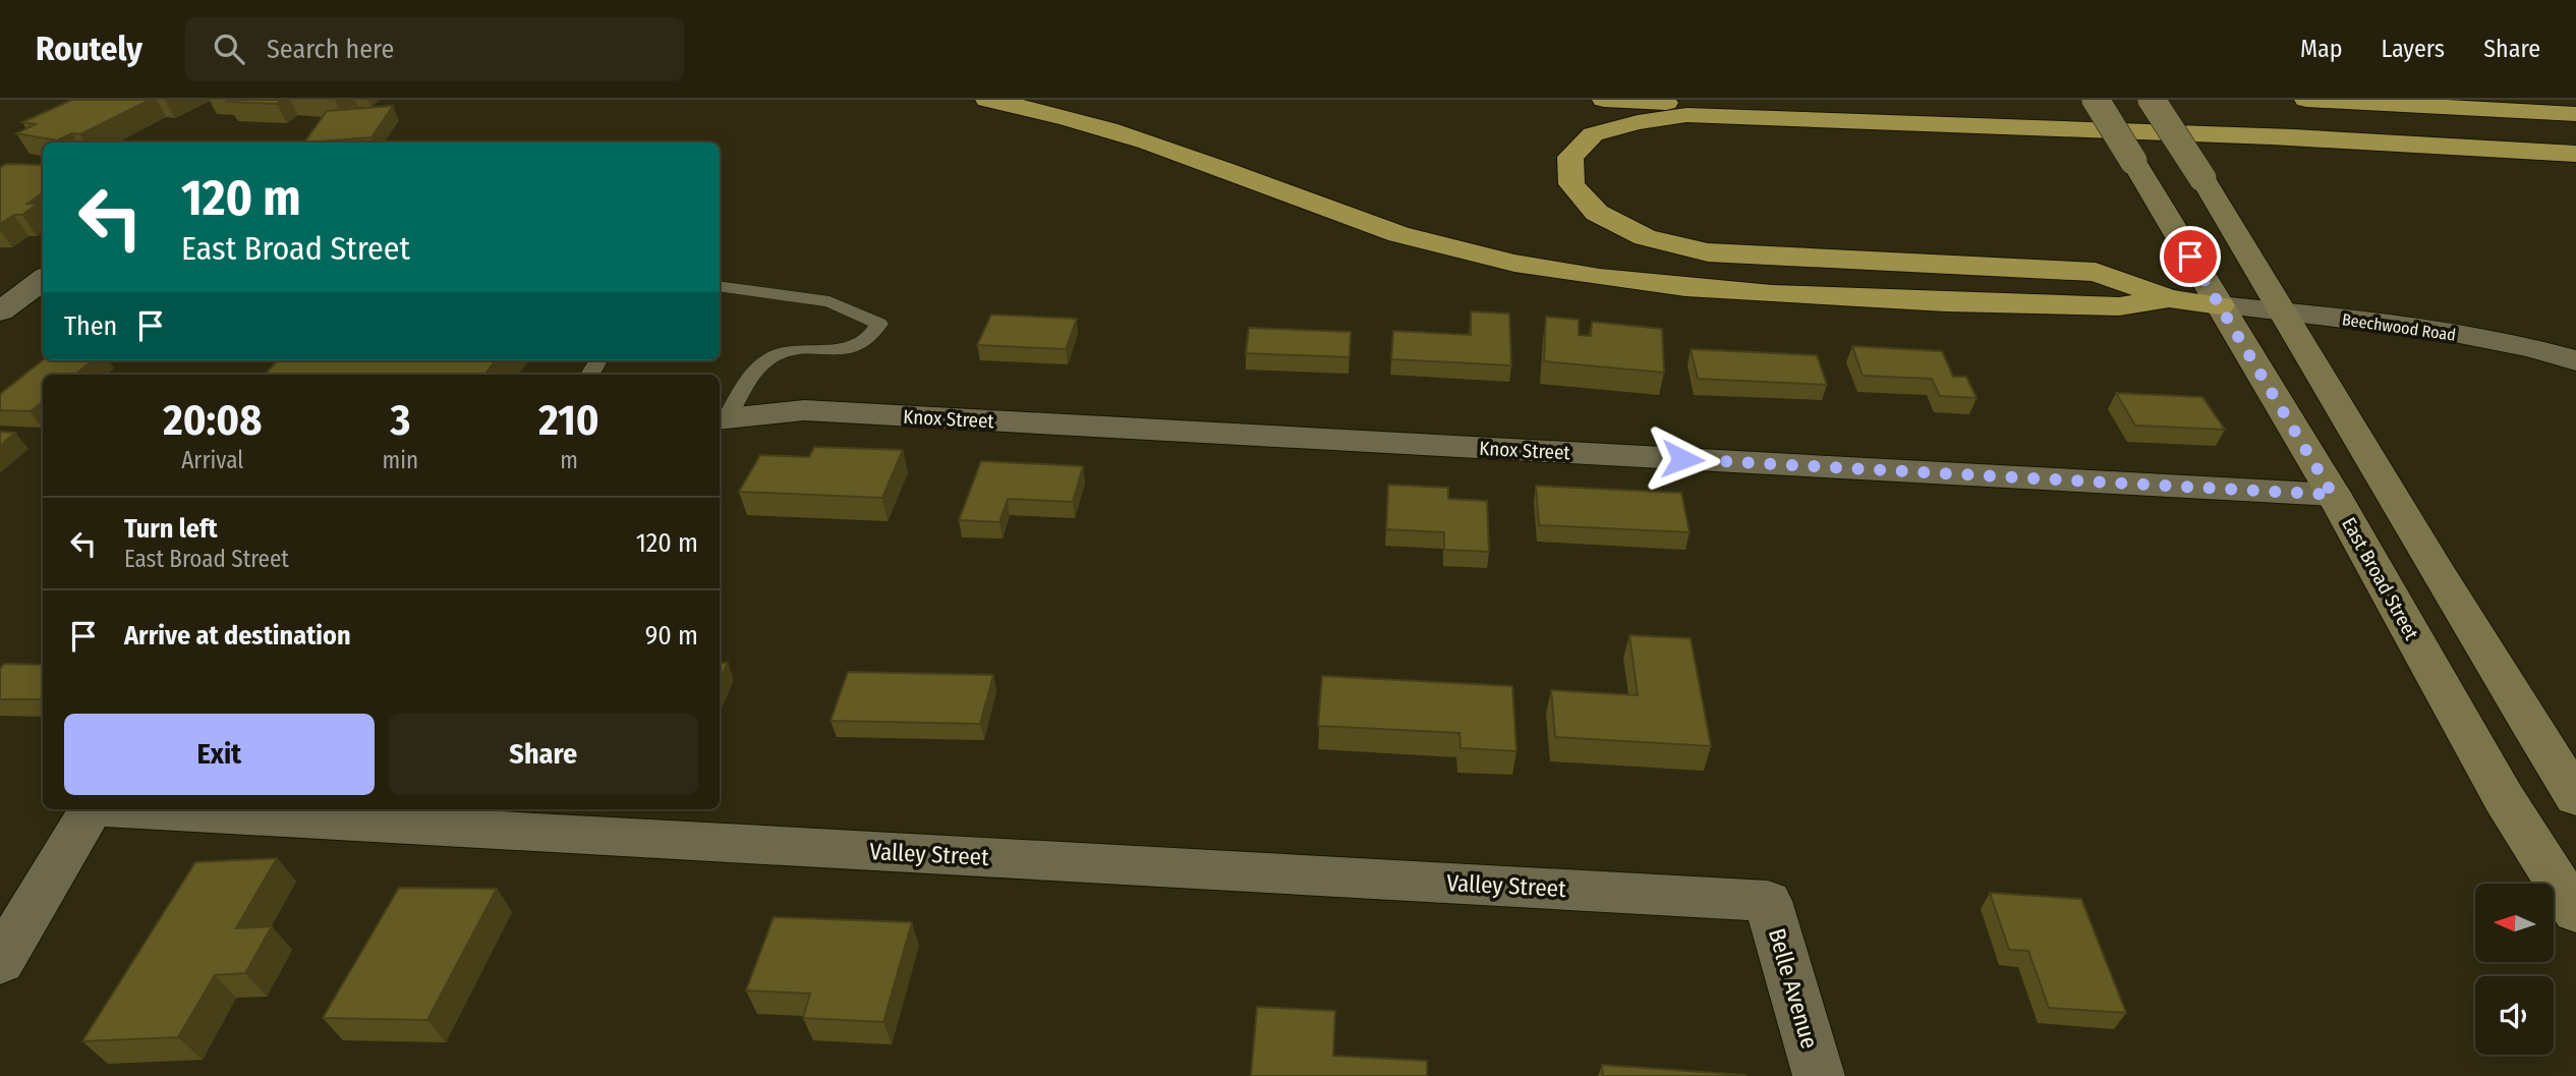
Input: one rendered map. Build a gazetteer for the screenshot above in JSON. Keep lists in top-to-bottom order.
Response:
{
  "streets": {
    "main road": ["East Broad Street"],
    "street": [
      "Beechwood Road",
      "Knox Street",
      "Valley Street",
      "Belle Avenue"
    ]
  },
  "crossings": [
    ["Beechwood Road", "East Broad Street"],
    ["Knox Street", "East Broad Street"],
    ["Valley Street", "Belle Avenue"]
  ],
  "north": "left",
  "page": {
    "header": "Routely",
    "search": "Search here",
    "nav": ["Map", "Layers", "Share"],
    "turn": ["120 m", "East Broad Street"],
    "then": "Then",
    "eta": [
      "20:08",
      "Arrival",
      "3",
      "min",
      "210",
      "m"
    ],
    "list": [
      {
        "name": "Turn left",
        "note": "East Broad Street",
        "value": "120 m"
      },
      {
        "name": "Arrive at destination",
        "value": "90 m"
      }
    ],
    "buttons": ["Exit", "Share"]
  }
}
